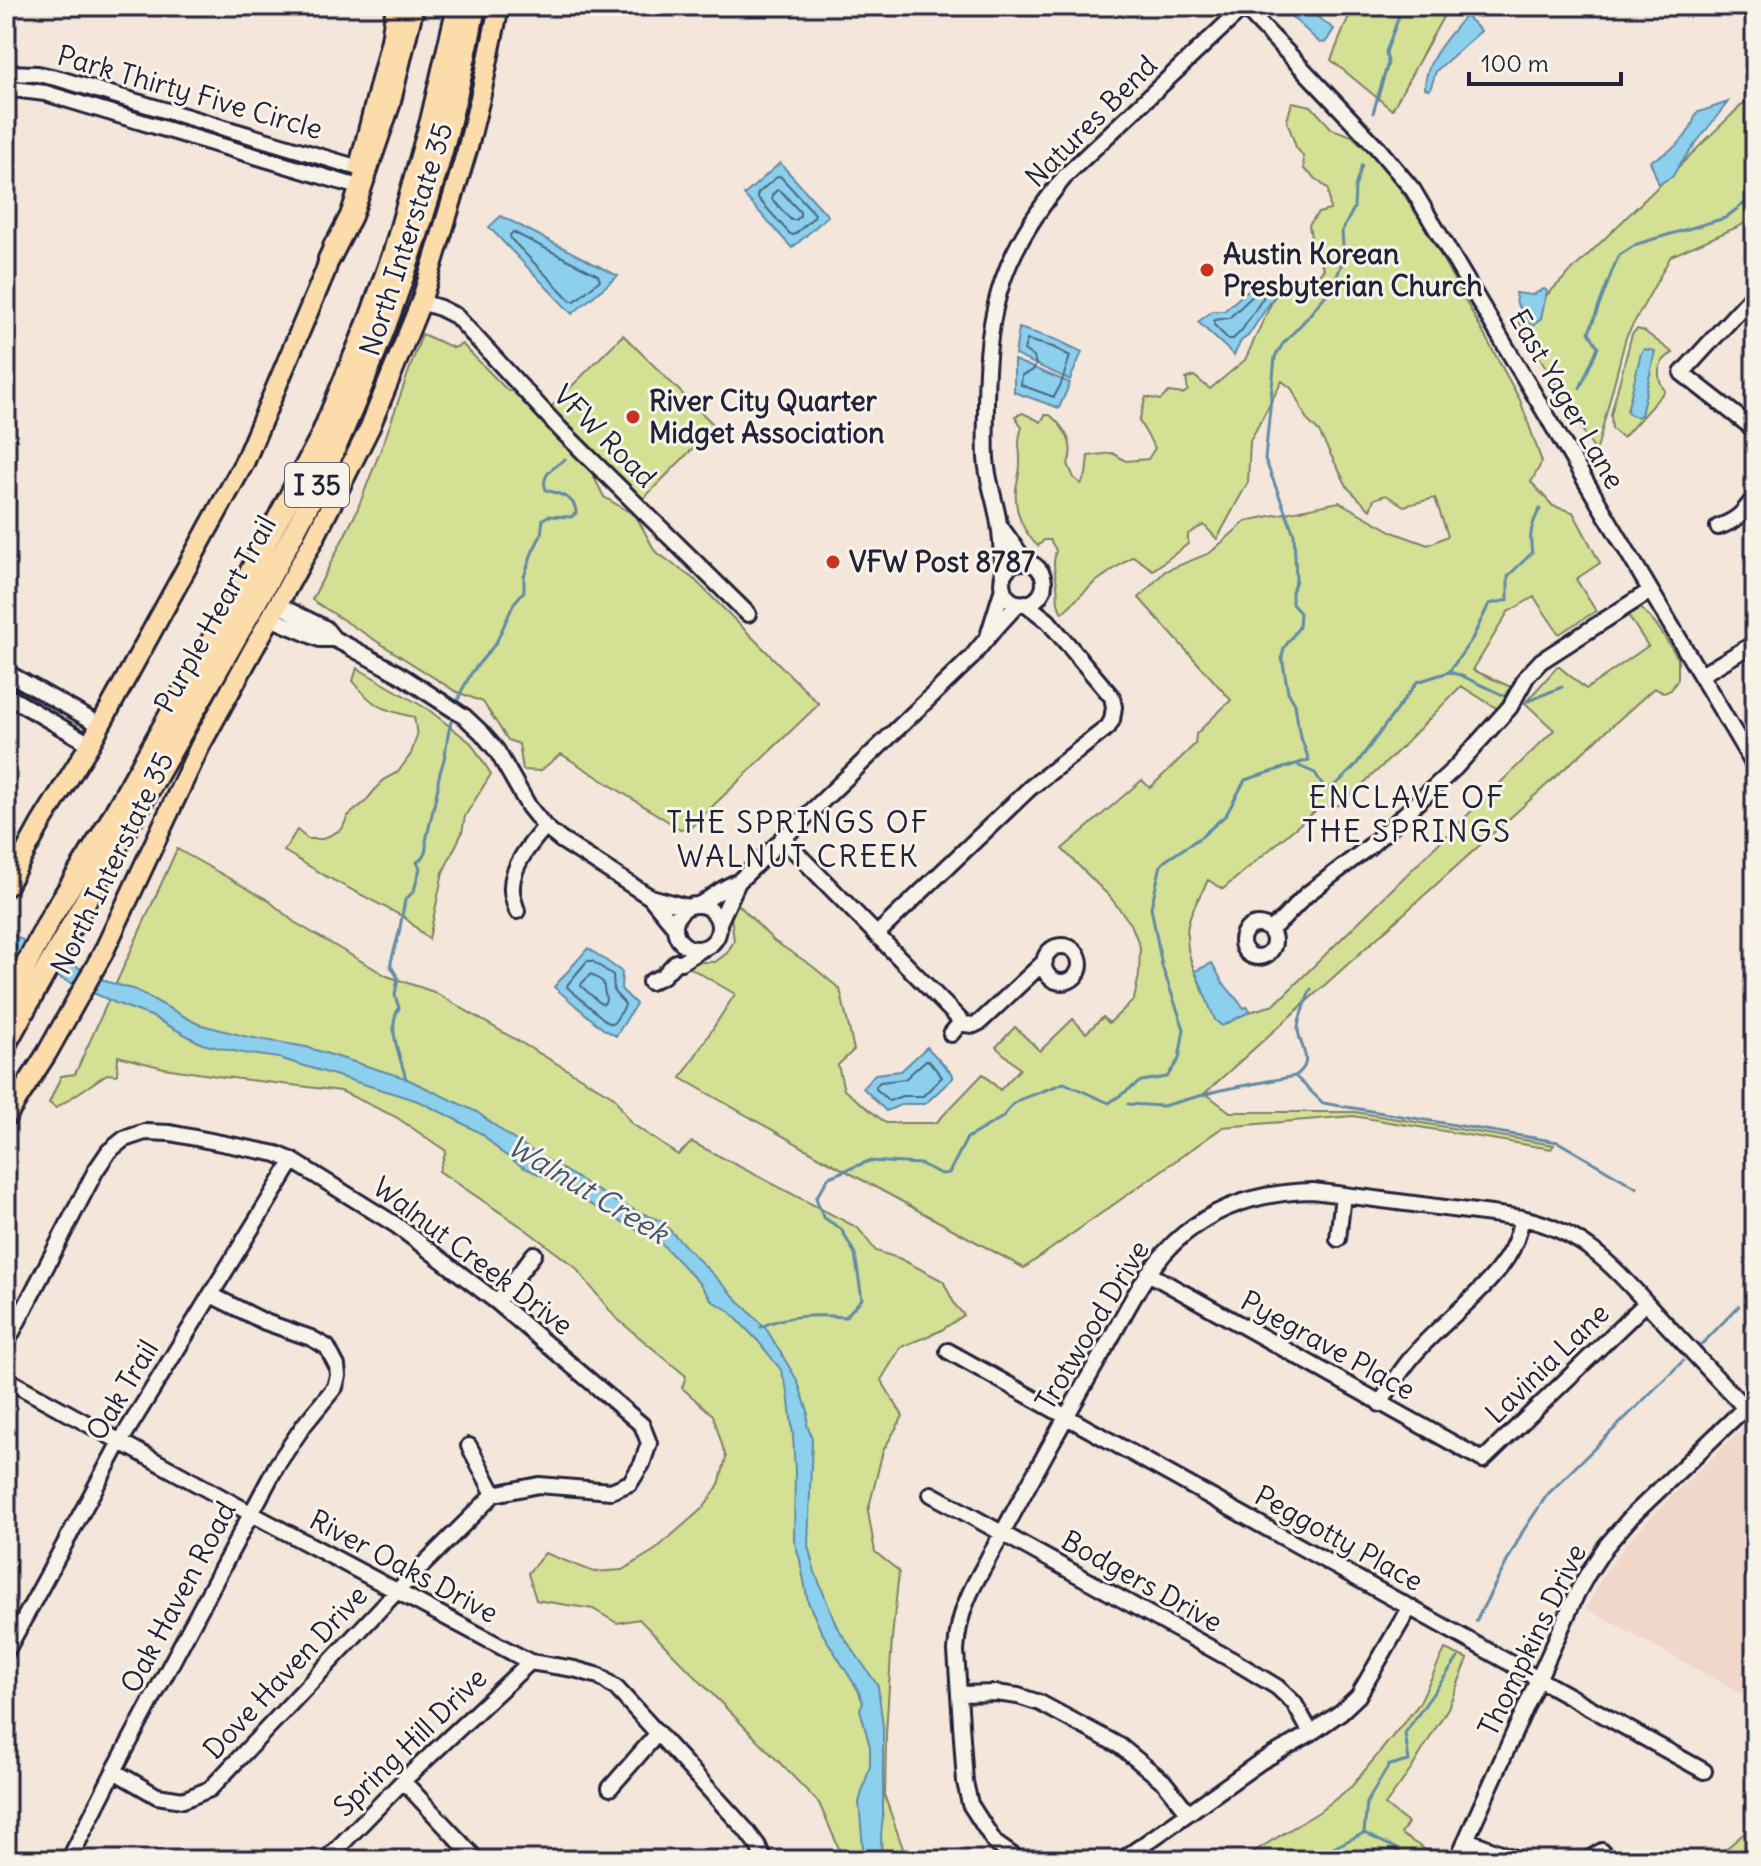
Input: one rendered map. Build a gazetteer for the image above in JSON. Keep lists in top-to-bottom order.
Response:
{
  "streets": {
    "highway": ["I 35", "Purple Heart Trail"],
    "main road": ["North Interstate 35"],
    "street": [
      "Park Thirty Five Circle",
      "Natures Bend",
      "East Yager Lane",
      "VFW Road",
      "Walnut Creek Drive",
      "Trotwood Drive",
      "Pyegrave Place",
      "Lavinia Lane",
      "Oak Trail",
      "Peggotty Place",
      "River Oaks Drive",
      "Bodgers Drive",
      "Oak Haven Road",
      "Thompkins Drive",
      "Dove Haven Drive",
      "Spring Hill Drive"
    ]
  },
  "crossings": [
    ["Natures Bend", "East Yager Lane"],
    ["North Interstate 35", "VFW Road"],
    ["Walnut Creek Drive", "Oak Trail"],
    ["Walnut Creek Drive", "Dove Haven Drive"],
    ["Trotwood Drive", "Pyegrave Place"],
    ["Trotwood Drive", "Lavinia Lane"],
    ["Trotwood Drive", "Peggotty Place"],
    ["Trotwood Drive", "Bodgers Drive"],
    ["Trotwood Drive", "Thompkins Drive"],
    ["Pyegrave Place", "Lavinia Lane"],
    ["Oak Trail", "River Oaks Drive"],
    ["Oak Trail", "Oak Haven Road"],
    ["Peggotty Place", "Thompkins Drive"],
    ["River Oaks Drive", "Oak Haven Road"],
    ["River Oaks Drive", "Dove Haven Drive"],
    ["River Oaks Drive", "Spring Hill Drive"],
    ["Oak Haven Road", "Dove Haven Drive"]
  ],
  "districts": ["ENCLAVE OF THE SPRINGS", "THE SPRINGS OF WALNUT CREEK"],
  "water": ["Walnut Creek"],
  "places": ["Austin Korean Presbyterian Church", "River City Quarter Midget Association", "VFW Post 8787"],
  "scale_bar": "100 m"
}
